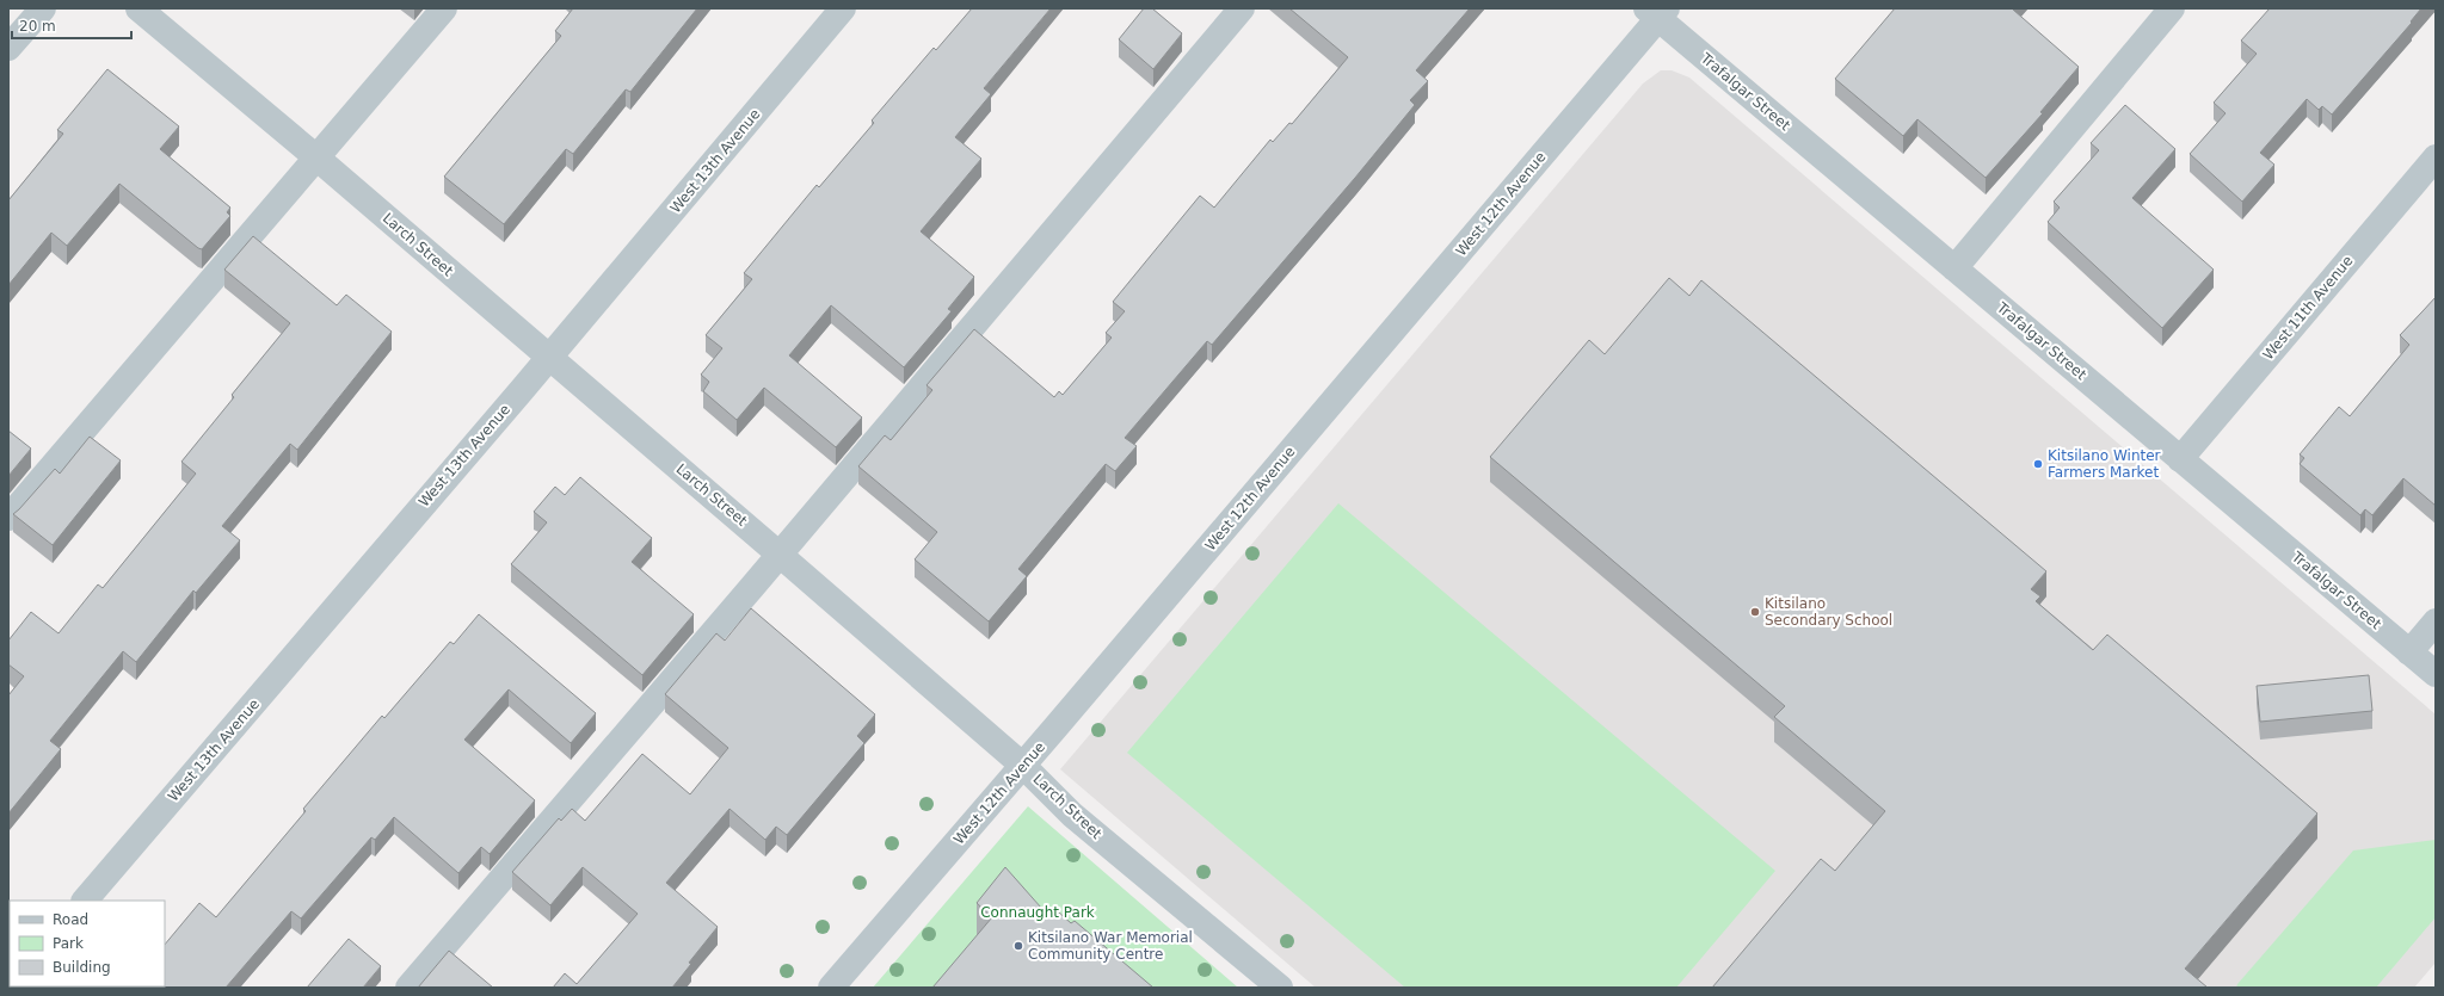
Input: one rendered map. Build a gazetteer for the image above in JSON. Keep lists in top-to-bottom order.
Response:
{
  "streets": {
    "street": [
      "Trafalgar Street",
      "West 13th Avenue",
      "West 12th Avenue",
      "Larch Street",
      "West 11th Avenue"
    ]
  },
  "crossings": [
    ["Trafalgar Street", "West 12th Avenue"],
    ["Trafalgar Street", "West 11th Avenue"],
    ["West 13th Avenue", "Larch Street"],
    ["West 12th Avenue", "Larch Street"]
  ],
  "parks": ["Connaught Park"],
  "places": ["Kitsilano Winter Farmers Market", "Kitsilano Secondary School", "Kitsilano War Memorial Community Centre"],
  "legend": ["Road", "Park", "Building"],
  "scale_bar": "20 m"
}
